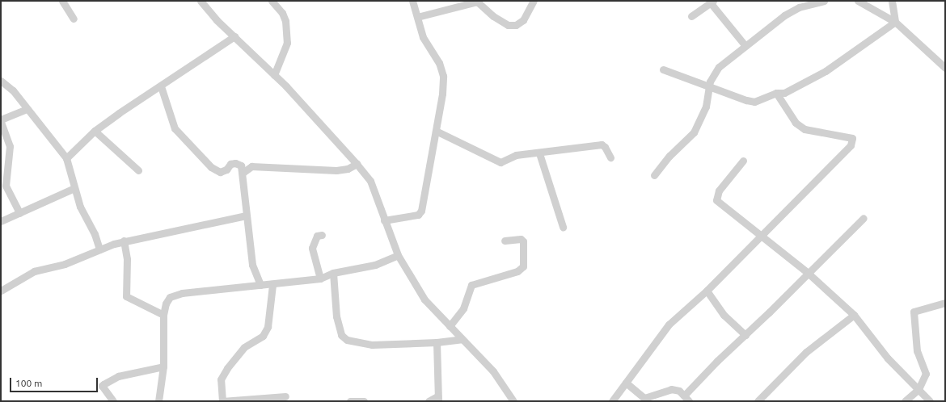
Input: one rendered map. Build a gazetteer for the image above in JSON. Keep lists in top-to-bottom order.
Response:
{
  "scale_bar": "100 m"
}
